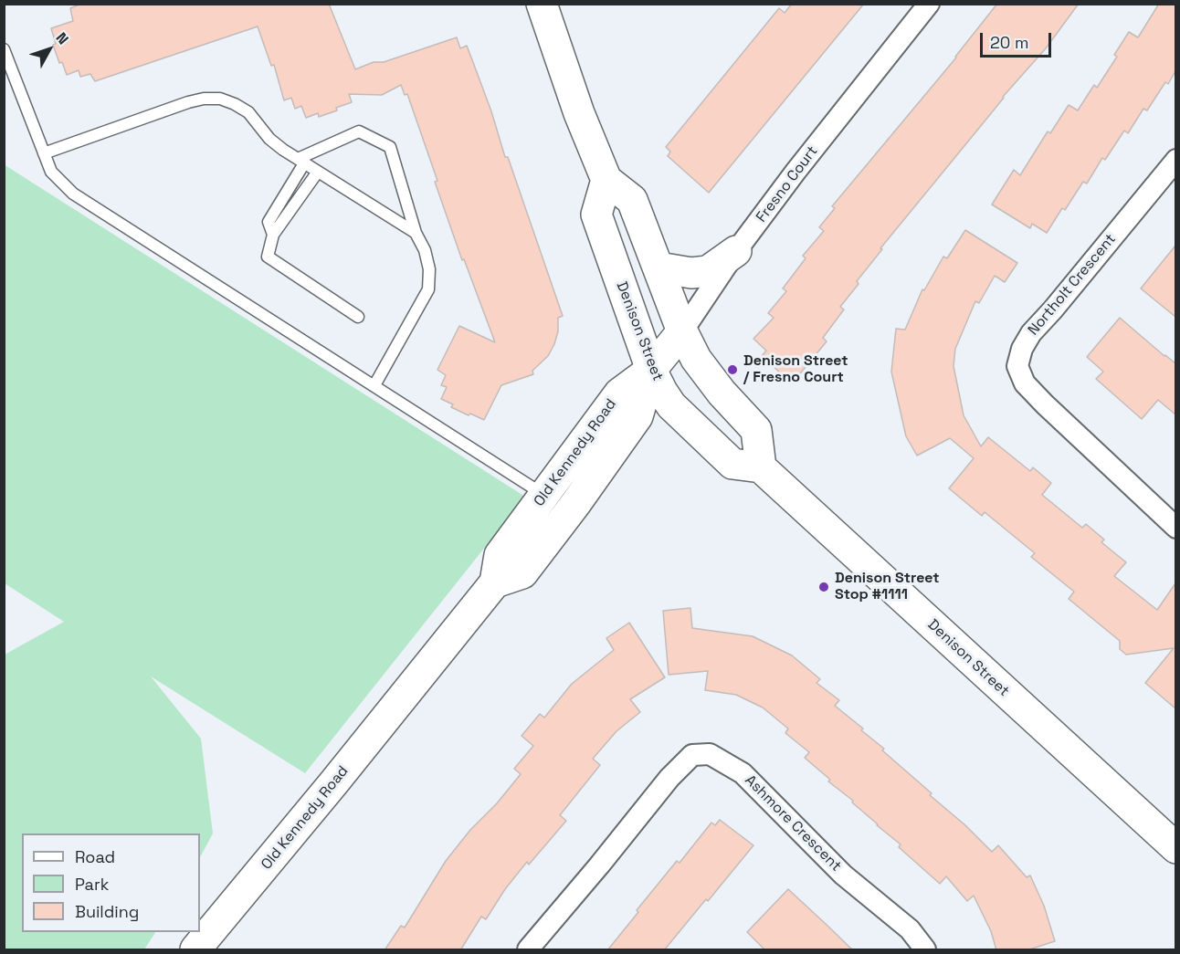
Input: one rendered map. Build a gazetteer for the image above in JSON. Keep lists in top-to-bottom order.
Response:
{
  "streets": {
    "street": [
      "Fresno Court",
      "Northolt Crescent",
      "Denison Street",
      "Old Kennedy Road",
      "Ashmore Crescent"
    ]
  },
  "crossings": [
    ["Fresno Court", "Denison Street"],
    ["Fresno Court", "Old Kennedy Road"],
    ["Denison Street", "Old Kennedy Road"]
  ],
  "places": ["Denison Street / Fresno Court", "Denison Street Stop #1111"],
  "legend": ["Road", "Park", "Building"],
  "scale_bar": "20 m",
  "north": "top right"
}
